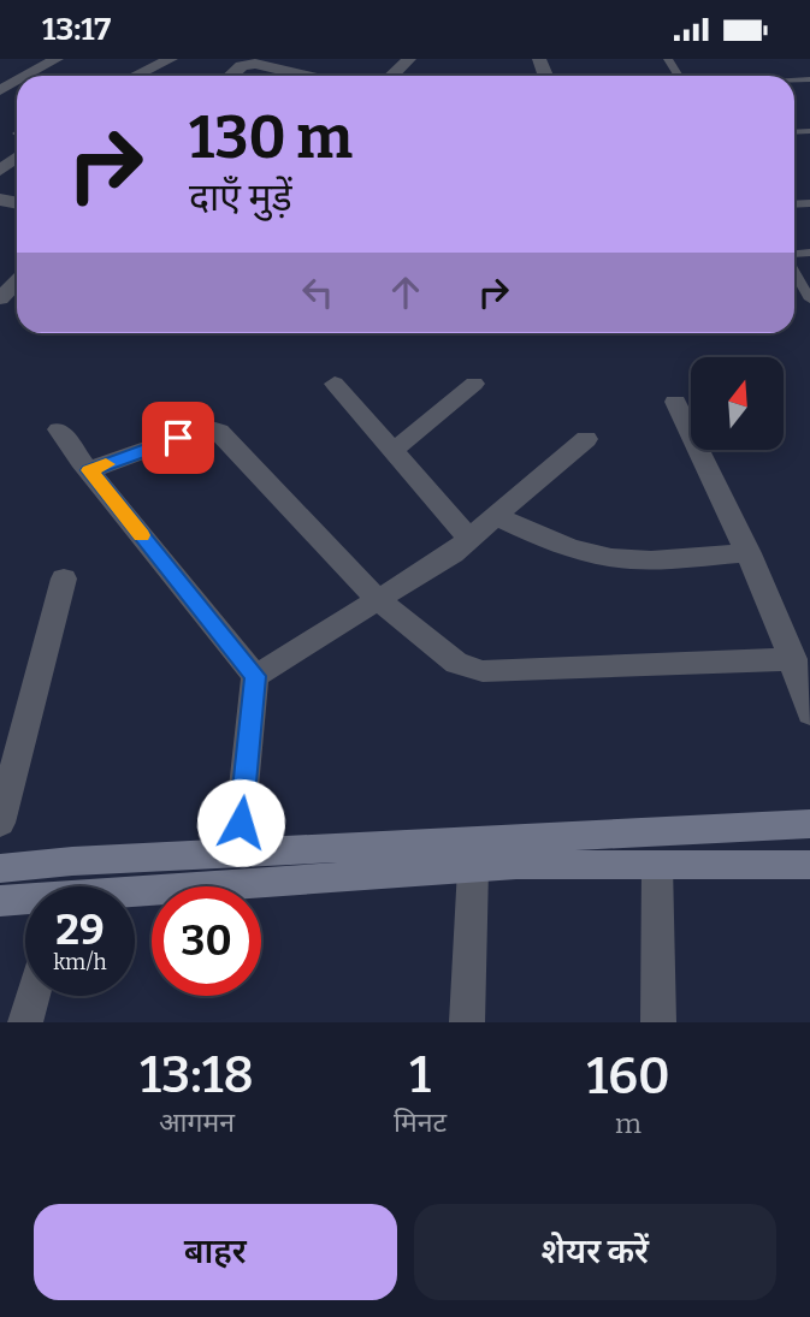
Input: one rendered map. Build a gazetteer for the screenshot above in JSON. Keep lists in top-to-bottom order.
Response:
{
  "north": "top",
  "page": {
    "status": "13:17",
    "turn": ["130 m", "दाएँ मुड़ें"],
    "speed": "29 km/h",
    "limit": "30",
    "eta": [
      "13:18",
      "आगमन",
      "1",
      "मिनट",
      "160",
      "m"
    ],
    "buttons": ["बाहर", "शेयर करें"]
  }
}
